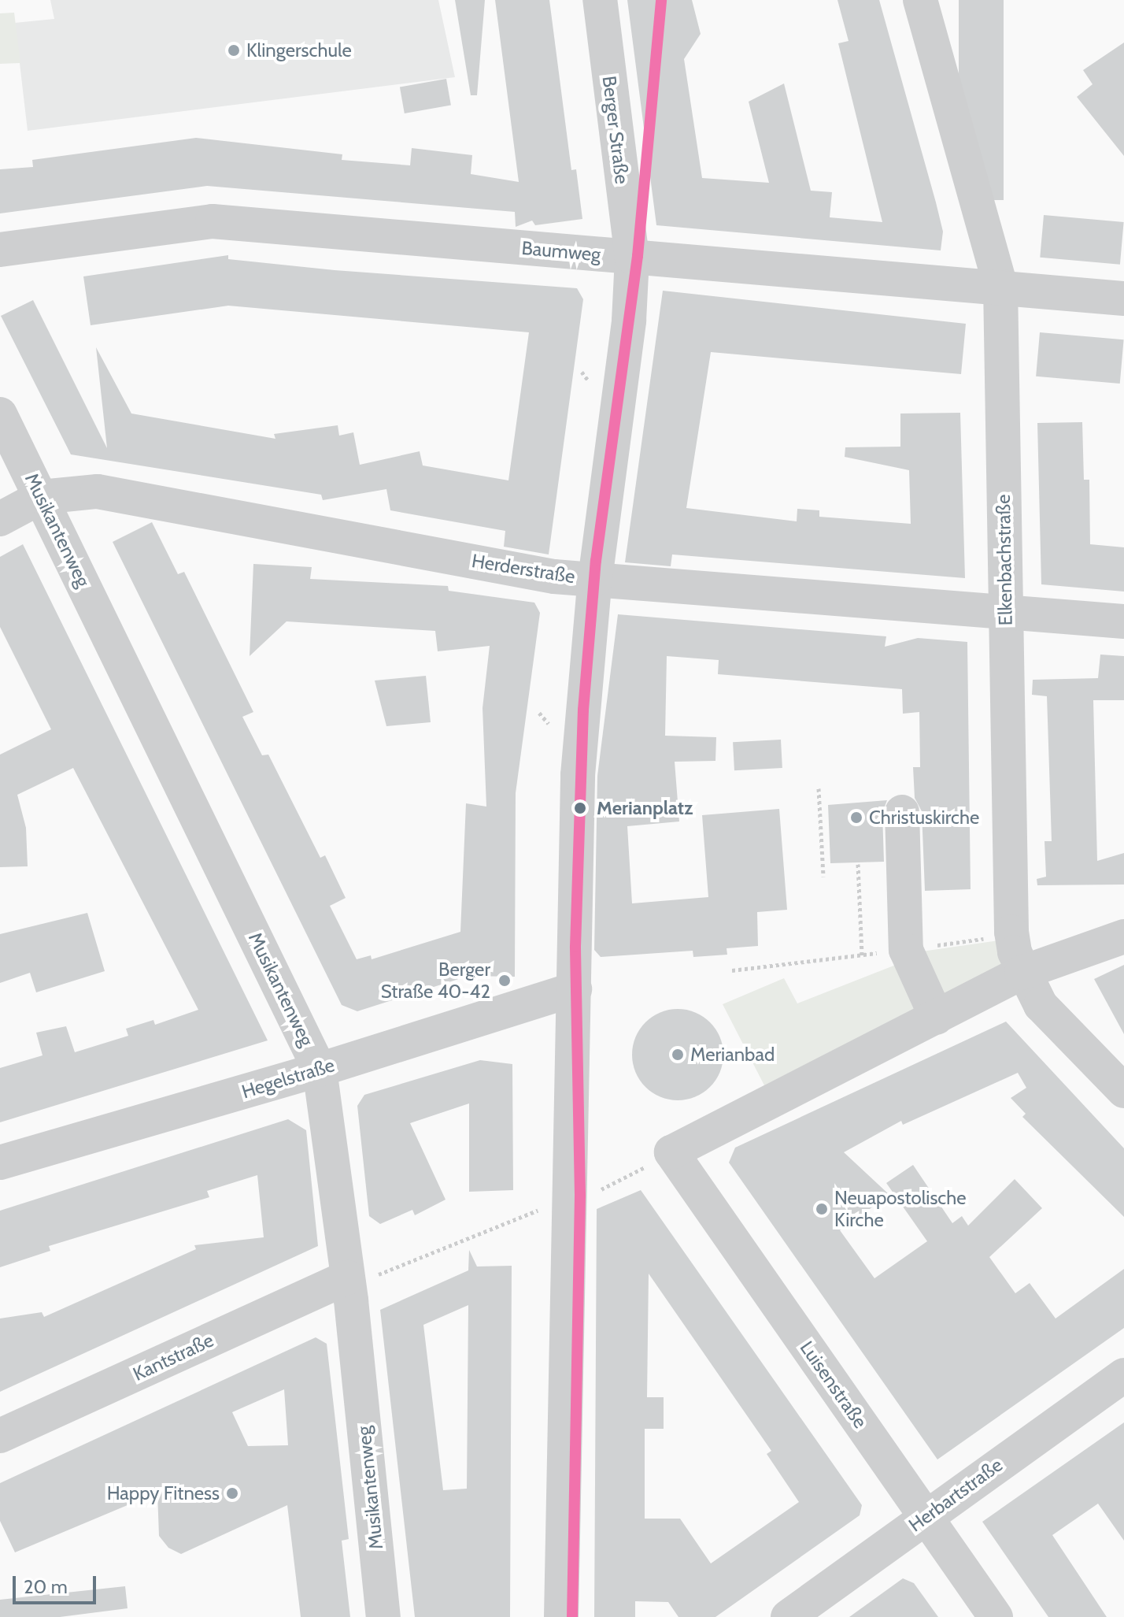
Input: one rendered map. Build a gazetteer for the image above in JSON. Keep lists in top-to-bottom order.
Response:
{
  "streets": {
    "street": [
      "Berger Straße",
      "Baumweg",
      "Musikantenweg",
      "Elkenbachstraße",
      "Herderstraße",
      "Hegelstraße",
      "Kantstraße",
      "Luisenstraße",
      "Herbartstraße"
    ]
  },
  "crossings": [
    ["Berger Straße", "Baumweg"],
    ["Berger Straße", "Herderstraße"],
    ["Berger Straße", "Hegelstraße"],
    ["Baumweg", "Elkenbachstraße"],
    ["Musikantenweg", "Herderstraße"],
    ["Musikantenweg", "Hegelstraße"],
    ["Musikantenweg", "Kantstraße"],
    ["Elkenbachstraße", "Herderstraße"],
    ["Luisenstraße", "Herbartstraße"]
  ],
  "places": [
    "Klingerschule",
    "Merianplatz",
    "Christuskirche",
    "Berger Straße 40-42",
    "Merianbad",
    "Neuapostolische Kirche",
    "Happy Fitness"
  ],
  "scale_bar": "20 m"
}
